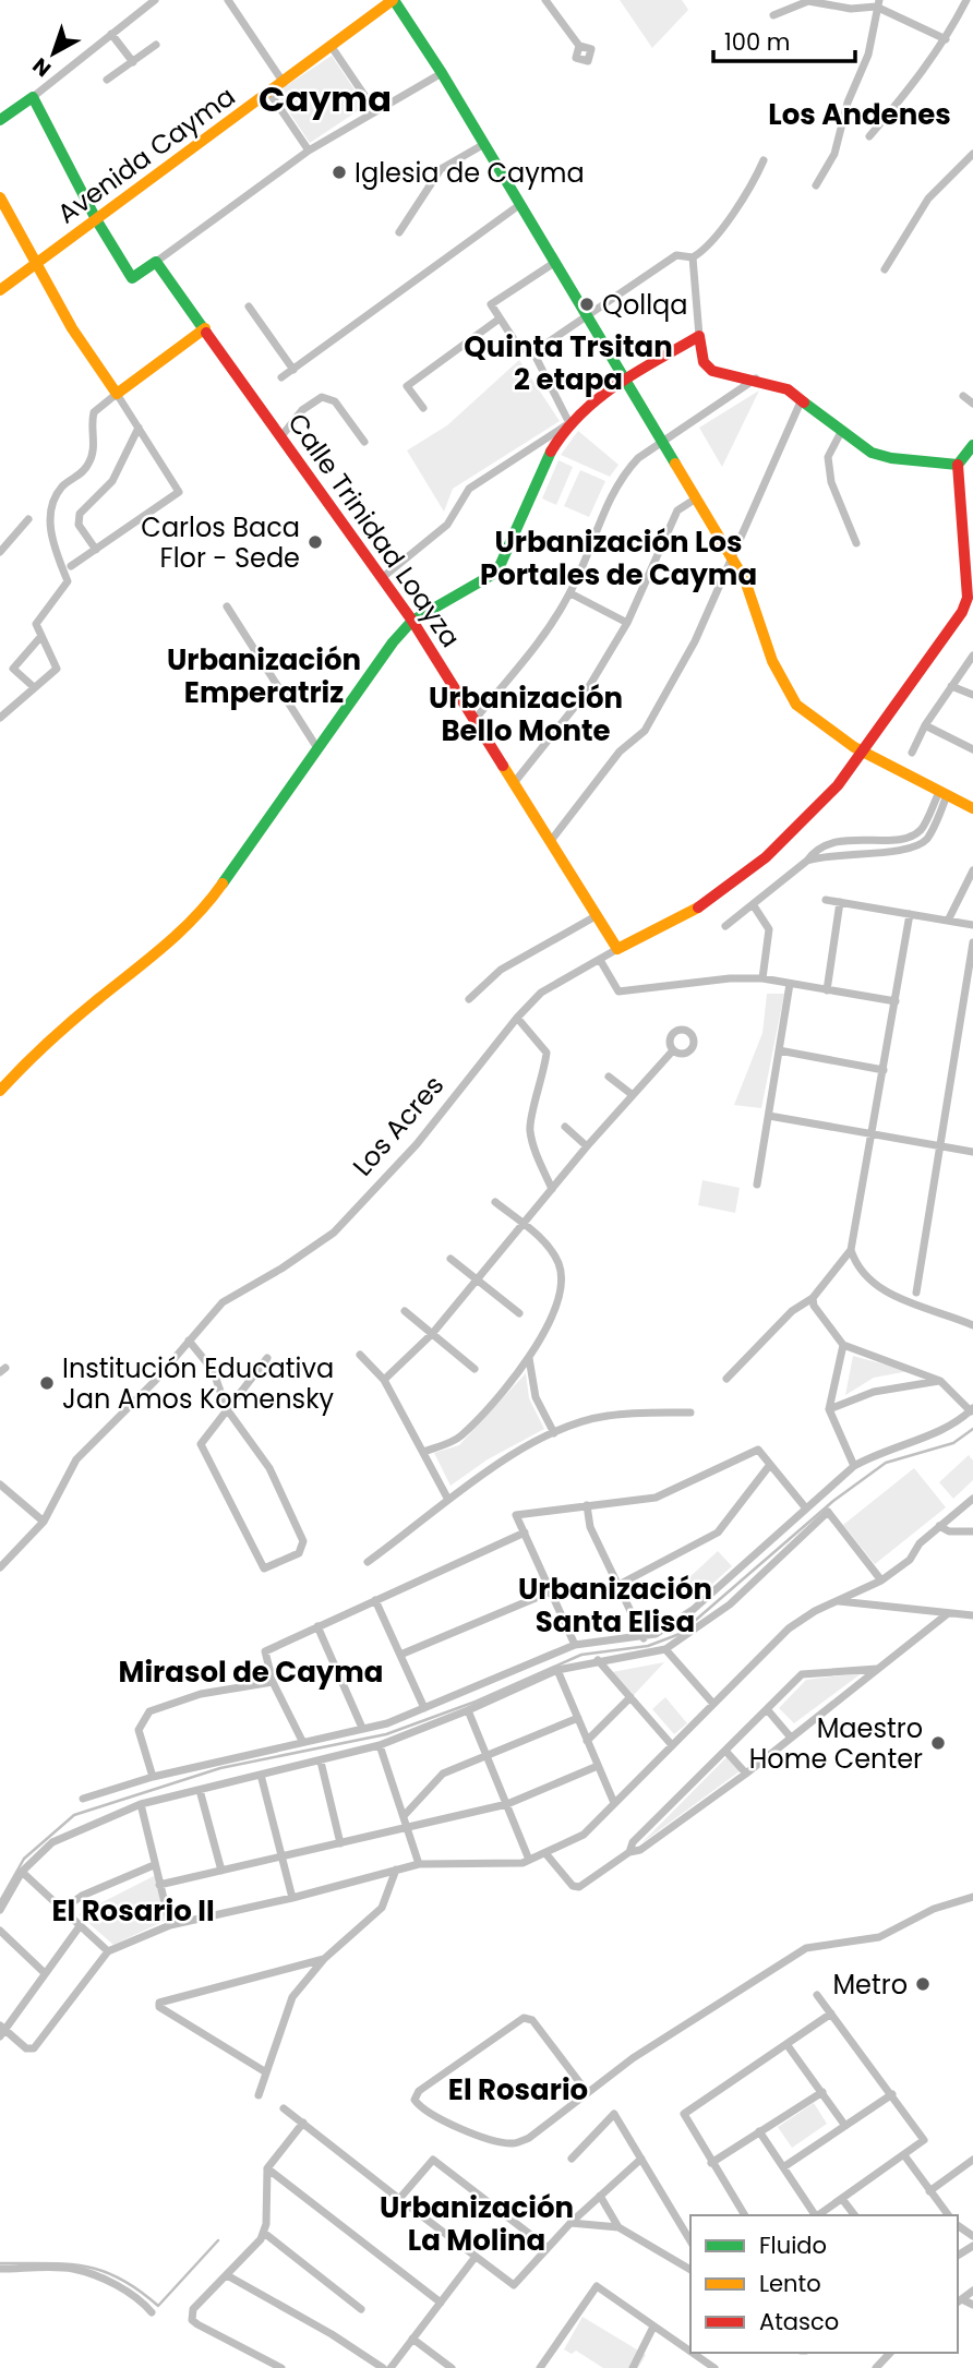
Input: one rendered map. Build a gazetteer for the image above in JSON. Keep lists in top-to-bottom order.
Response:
{
  "streets": {
    "street": ["Avenida Cayma", "Calle Trinidad Loayza", "Los Acres"]
  },
  "crossings": [
    ["Calle Trinidad Loayza", "Los Acres"]
  ],
  "districts": [
    "Cayma",
    "Los Andenes",
    "Quinta Trsitan 2 etapa",
    "Urbanización Los Portales de Cayma",
    "Urbanización Emperatriz",
    "Urbanización Bello Monte",
    "Urbanización Santa Elisa",
    "Mirasol de Cayma",
    "El Rosario II",
    "El Rosario",
    "Urbanización La Molina"
  ],
  "places": [
    "Iglesia de Cayma",
    "Qollqa",
    "Carlos Baca Flor - Sede",
    "Institución Educativa Jan Amos Komensky",
    "Maestro Home Center",
    "Metro"
  ],
  "legend": ["Fluido", "Lento", "Atasco"],
  "scale_bar": "100 m",
  "north": "bottom left"
}
